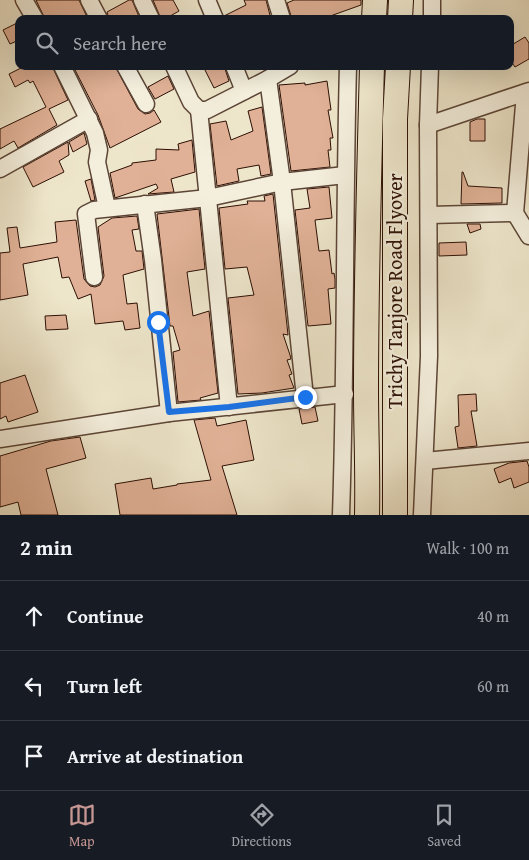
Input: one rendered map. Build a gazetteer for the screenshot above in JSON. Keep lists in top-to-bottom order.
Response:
{
  "streets": {
    "highway": ["Trichy Tanjore Road Flyover"]
  },
  "page": {
    "search": "Search here",
    "heading": ["2 min", "Walk · 100 m"],
    "list": [
      ["Continue", "40 m"],
      ["Turn left", "60 m"],
      "Arrive at destination"
    ],
    "nav": ["Map", "Directions", "Saved"]
  }
}
